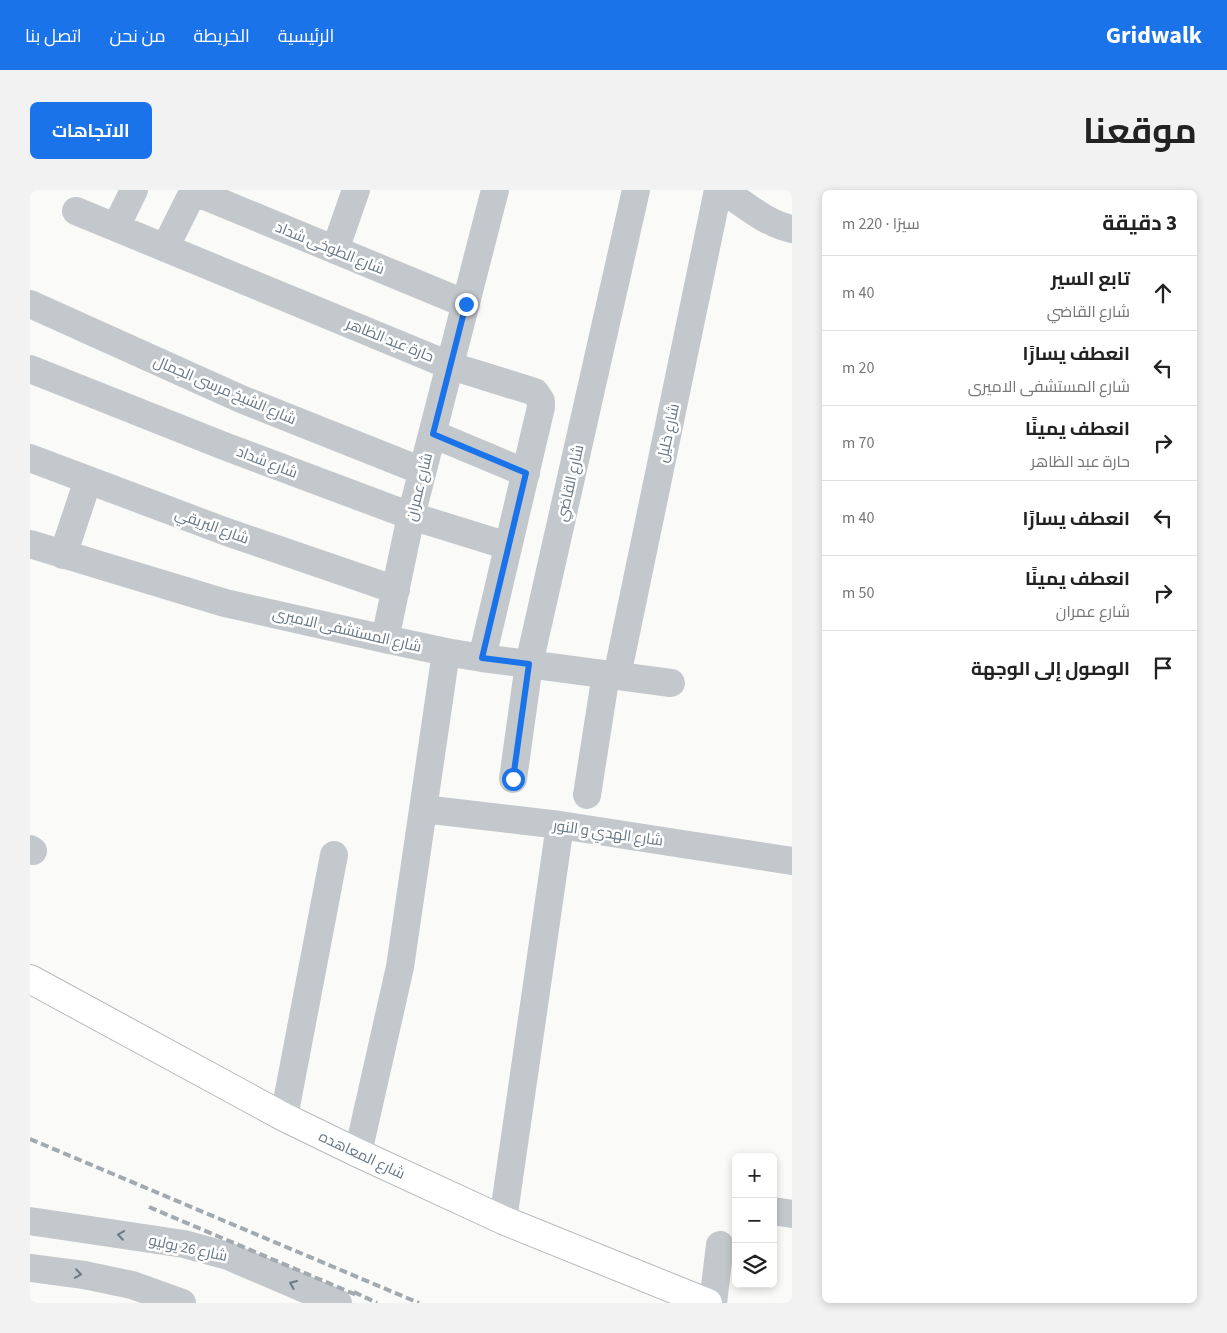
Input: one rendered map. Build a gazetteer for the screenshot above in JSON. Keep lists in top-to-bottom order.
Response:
{
  "streets": {
    "main road": ["شارع المعاهده"],
    "street": [
      "شارع الطوخى شداد",
      "حارة عبد الظاهر",
      "شارع الشيخ مرسى الجمال",
      "شارع خليل",
      "شارع شداد",
      "شارع القاضي",
      "شارع عمران",
      "شارع البريقي",
      "شارع المستشفى الاميرى",
      "شارع الهدي و النور",
      "شارع 26 يوليو"
    ]
  },
  "crossings": [
    ["شارع الطوخى شداد", "شارع عمران"],
    ["حارة عبد الظاهر", "شارع شداد"],
    ["حارة عبد الظاهر", "شارع عمران"],
    ["حارة عبد الظاهر", "شارع المستشفى الاميرى"],
    ["شارع الشيخ مرسى الجمال", "شارع عمران"],
    ["شارع خليل", "شارع المستشفى الاميرى"],
    ["شارع شداد", "شارع عمران"],
    ["شارع القاضي", "شارع المستشفى الاميرى"],
    ["شارع عمران", "شارع البريقي"],
    ["شارع عمران", "شارع المستشفى الاميرى"]
  ],
  "page": {
    "header": "Gridwalk",
    "nav": [
      "الرئيسية",
      "الخريطة",
      "من نحن",
      "اتصل بنا"
    ],
    "title": "موقعنا",
    "buttons": "الاتجاهات",
    "heading": ["3 دقيقة", "سيرًا · 220 m"],
    "list": [
      ["تابع السير", "شارع القاضي", "40 m"],
      ["انعطف يسارًا", "شارع المستشفى الاميرى", "20 m"],
      ["انعطف يمينًا", "حارة عبد الظاهر", "70 m"],
      ["انعطف يسارًا", "40 m"],
      ["انعطف يمينًا", "شارع عمران", "50 m"],
      "الوصول إلى الوجهة"
    ],
    "map_buttons": ["+", "−"]
  }
}
